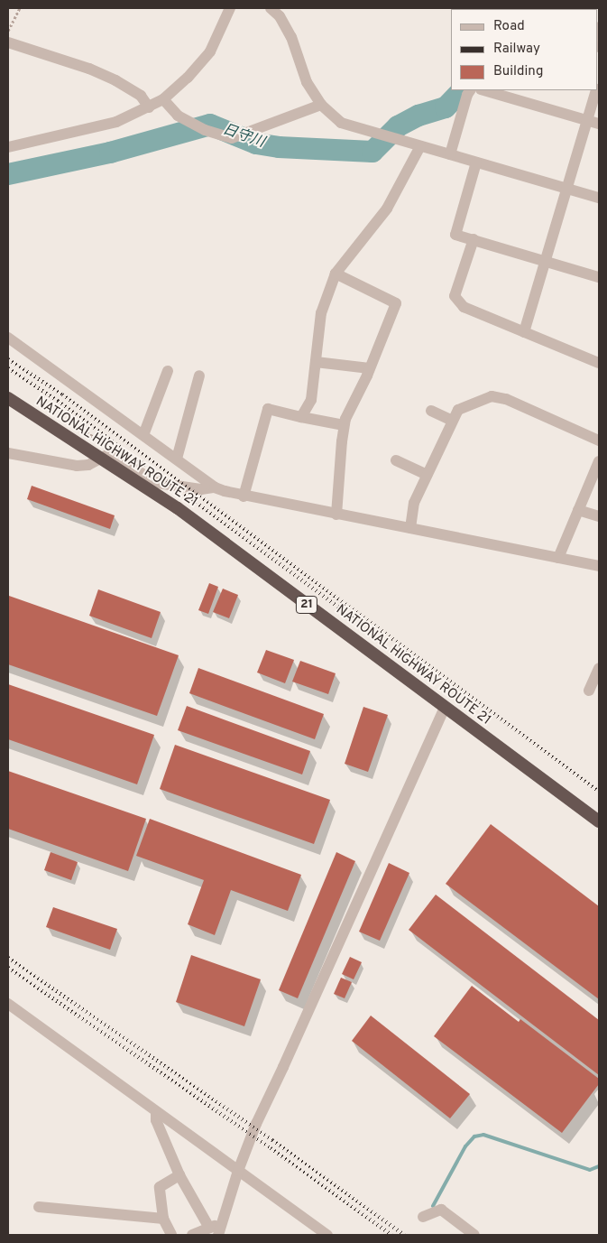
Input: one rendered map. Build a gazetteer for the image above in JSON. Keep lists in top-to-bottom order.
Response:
{
  "streets": {
    "highway": ["NATIONAL HIGHWAY ROUTE 21", "21"]
  },
  "water": ["日守川"],
  "legend": ["Road", "Railway", "Building"]
}
